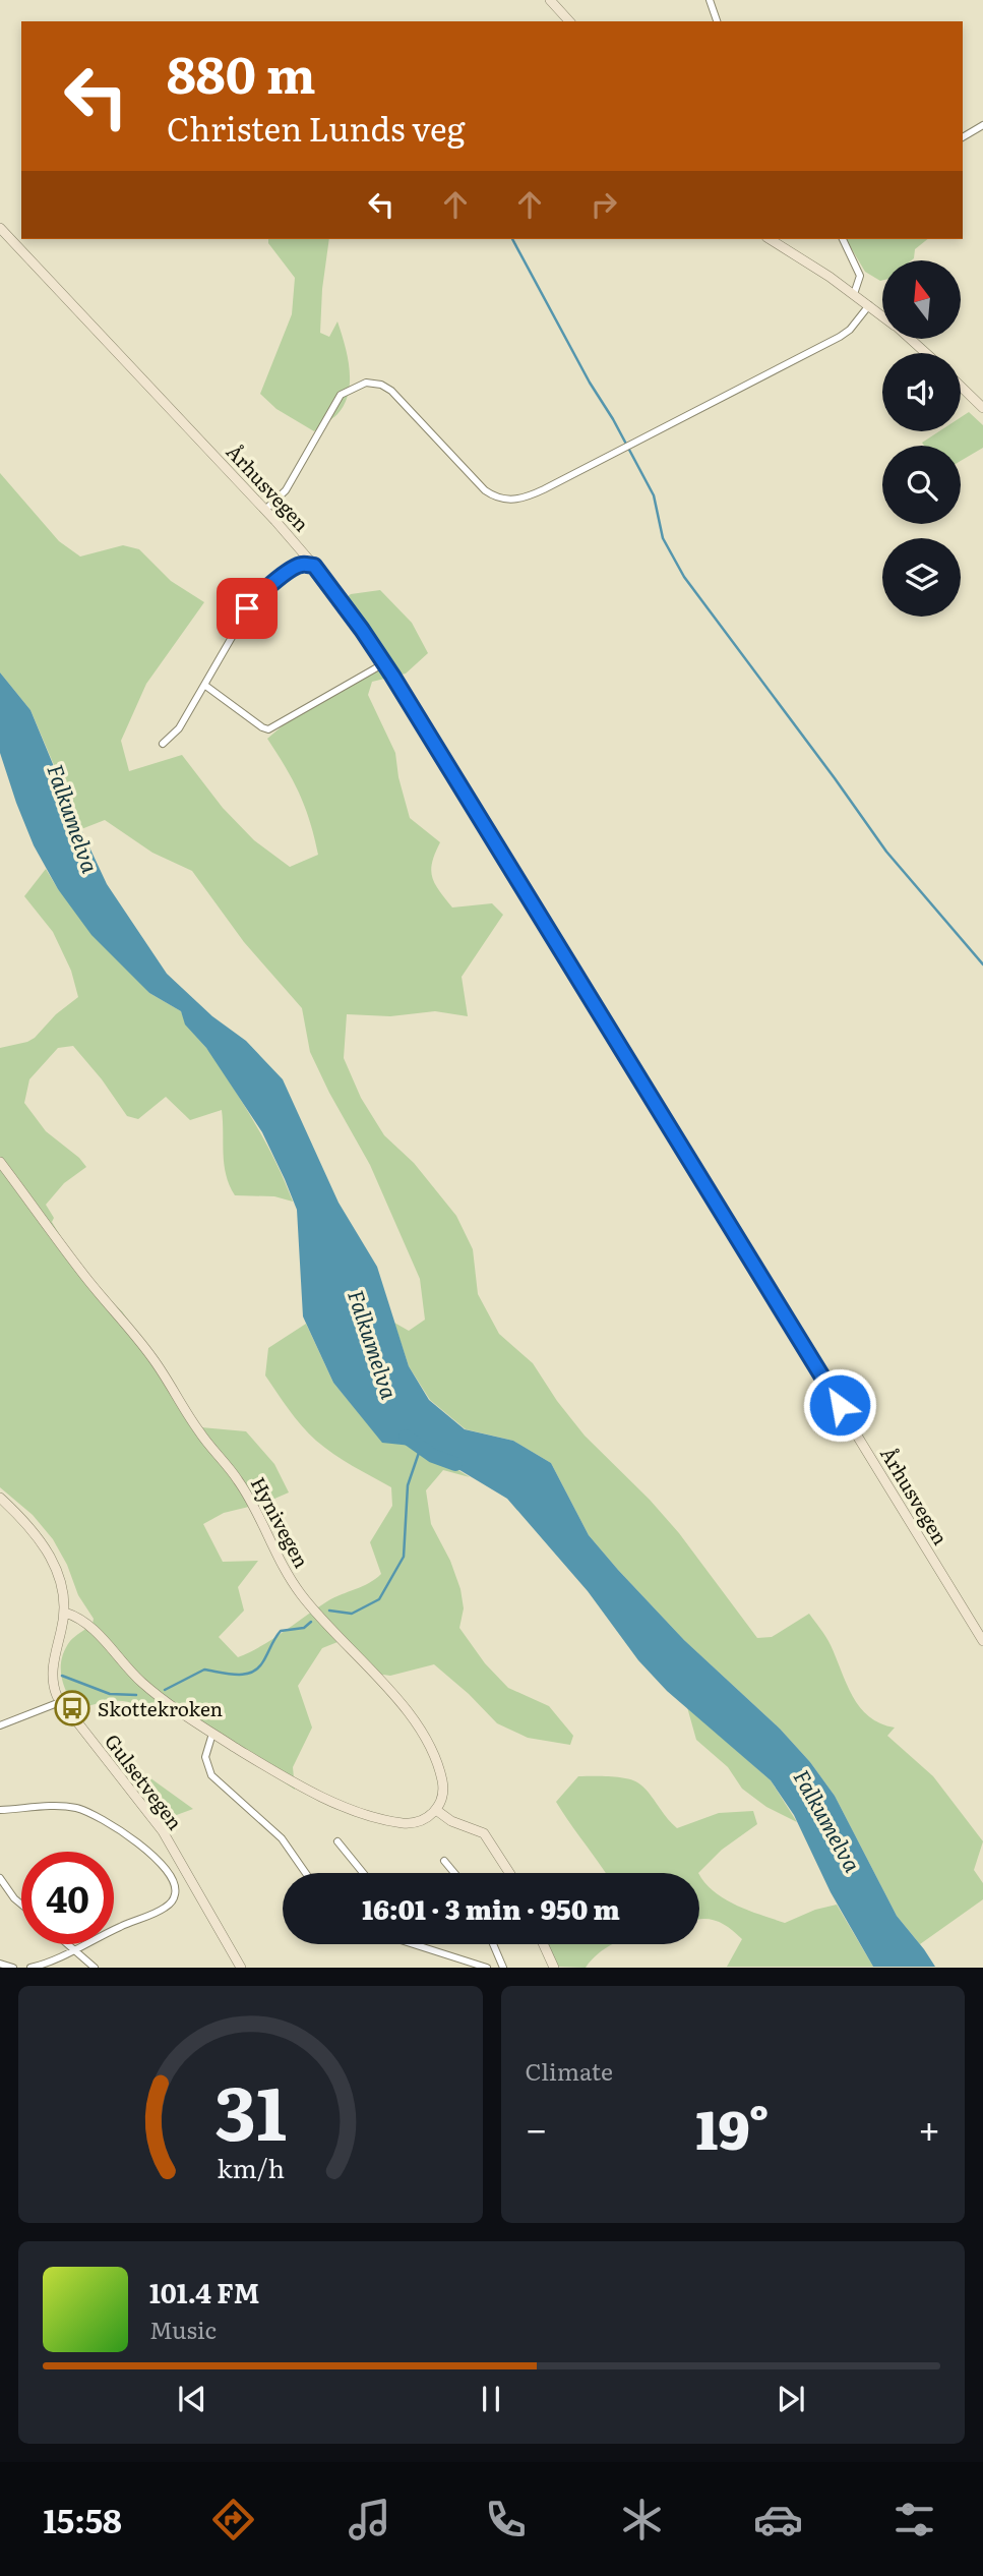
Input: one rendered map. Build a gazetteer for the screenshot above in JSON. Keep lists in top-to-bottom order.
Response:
{
  "streets": {
    "street": ["Århusvegen", "Hynivegen", "Gulsetvegen"]
  },
  "water": ["Falkumelva"],
  "places": {
    "bus stop": ["Skottekroken"]
  },
  "north": "top",
  "page": {
    "turn": ["880 m", "Christen Lunds veg"],
    "limit": "40",
    "trip": "16:01 · 3 min · 950 m",
    "tile": "Climate",
    "heat": ["−", "19°", "+"],
    "song": ["101.4 FM", "Music"],
    "tabs": "15:58",
    "gauge": ["31", "km/h"]
  }
}
